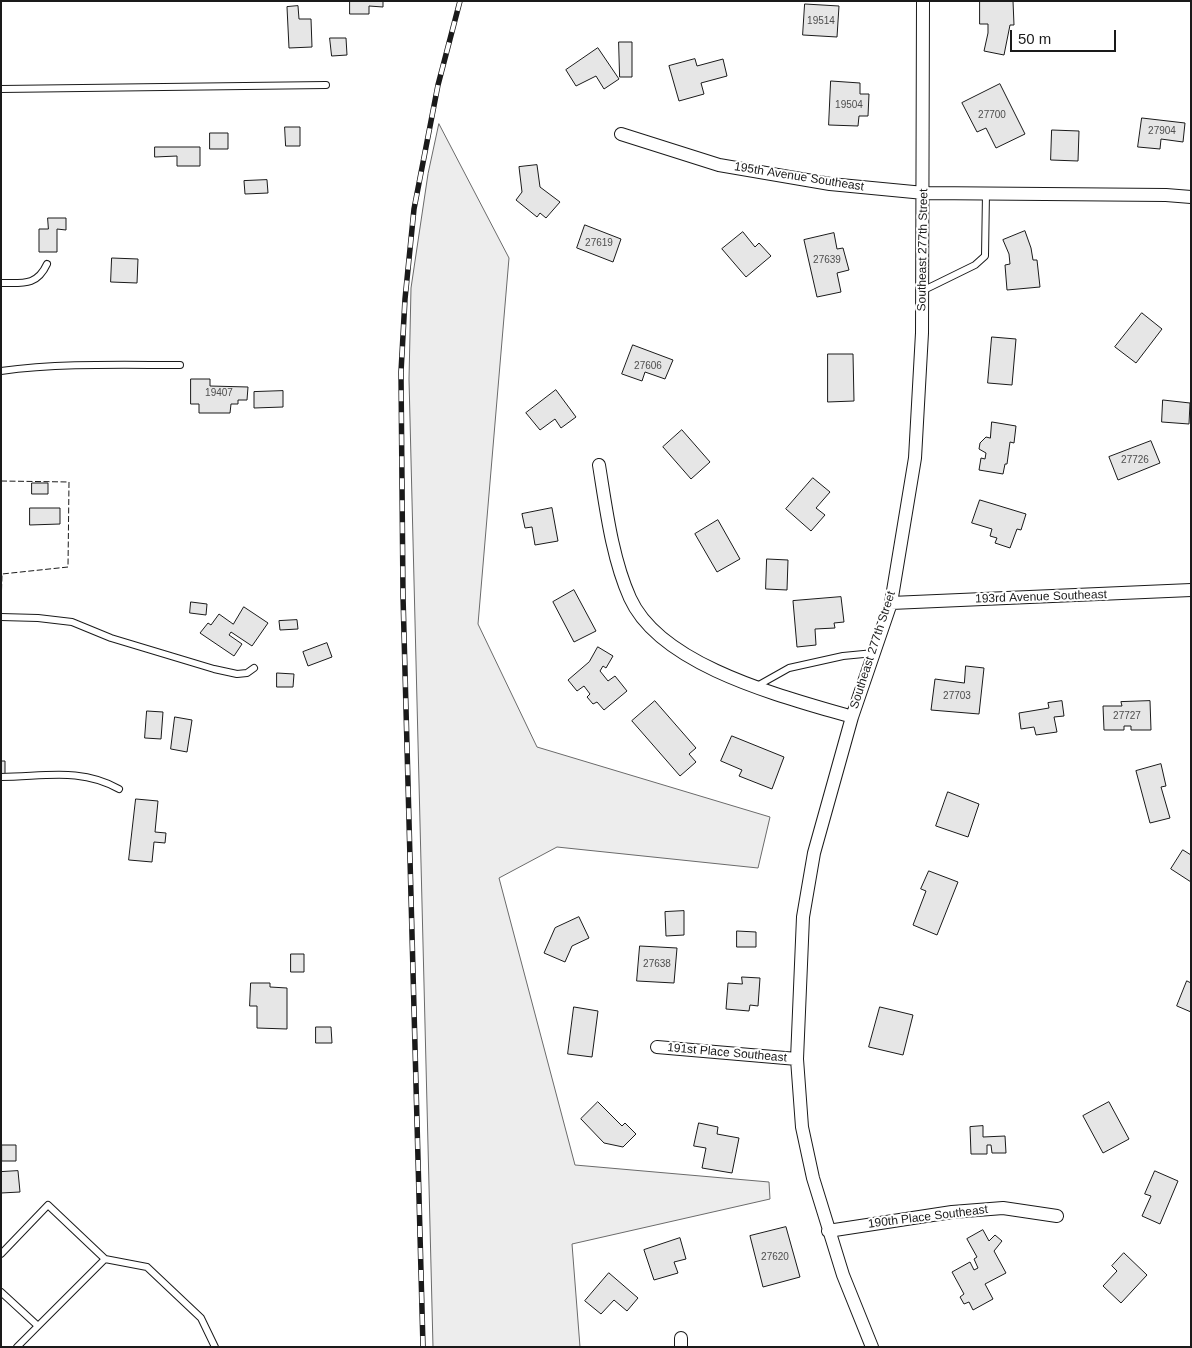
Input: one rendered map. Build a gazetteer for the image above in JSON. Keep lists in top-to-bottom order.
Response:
{
  "streets": {
    "street": [
      "195th Avenue Southeast",
      "Southeast 277th Street",
      "193rd Avenue Southeast",
      "191st Place Southeast",
      "190th Place Southeast"
    ]
  },
  "crossings": [
    ["195th Avenue Southeast", "Southeast 277th Street"],
    ["Southeast 277th Street", "193rd Avenue Southeast"],
    ["Southeast 277th Street", "191st Place Southeast"],
    ["Southeast 277th Street", "190th Place Southeast"]
  ],
  "house_numbers": [
    "19514",
    "19504",
    "27700",
    "27904",
    "27619",
    "27639",
    "27606",
    "19407",
    "27726",
    "27703",
    "27727",
    "27638",
    "27620"
  ],
  "scale_bar": "50 m"
}
